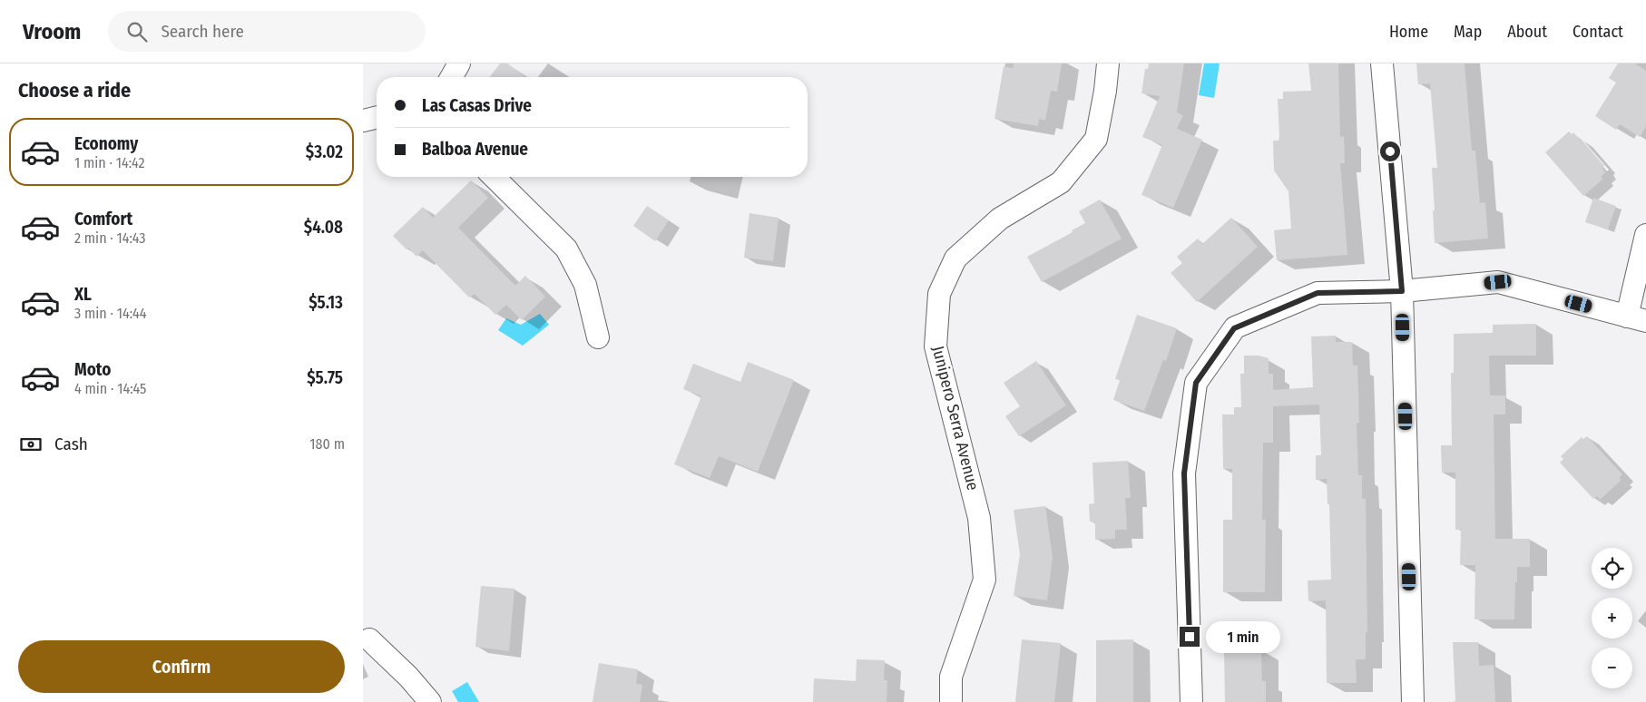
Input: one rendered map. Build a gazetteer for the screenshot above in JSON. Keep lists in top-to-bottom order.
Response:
{
  "streets": {
    "street": ["Junipero Serra Avenue"]
  },
  "page": {
    "header": "Vroom",
    "search": "Search here",
    "nav": [
      "Home",
      "Map",
      "About",
      "Contact"
    ],
    "heading": "Choose a ride",
    "banner": ["Las Casas Drive", "Balboa Avenue"],
    "list": [
      {
        "name": "Economy",
        "note": "1 min · 14:42",
        "value": "$3.02"
      },
      {
        "name": "Comfort",
        "note": "2 min · 14:43",
        "value": "$4.08"
      },
      {
        "name": "XL",
        "note": "3 min · 14:44",
        "value": "$5.13"
      },
      {
        "name": "Moto",
        "note": "4 min · 14:45",
        "value": "$5.75"
      }
    ],
    "pay": ["Cash", "180 m"],
    "map_buttons": ["+", "−"],
    "bubble": "1 min",
    "buttons": "Confirm"
  }
}
